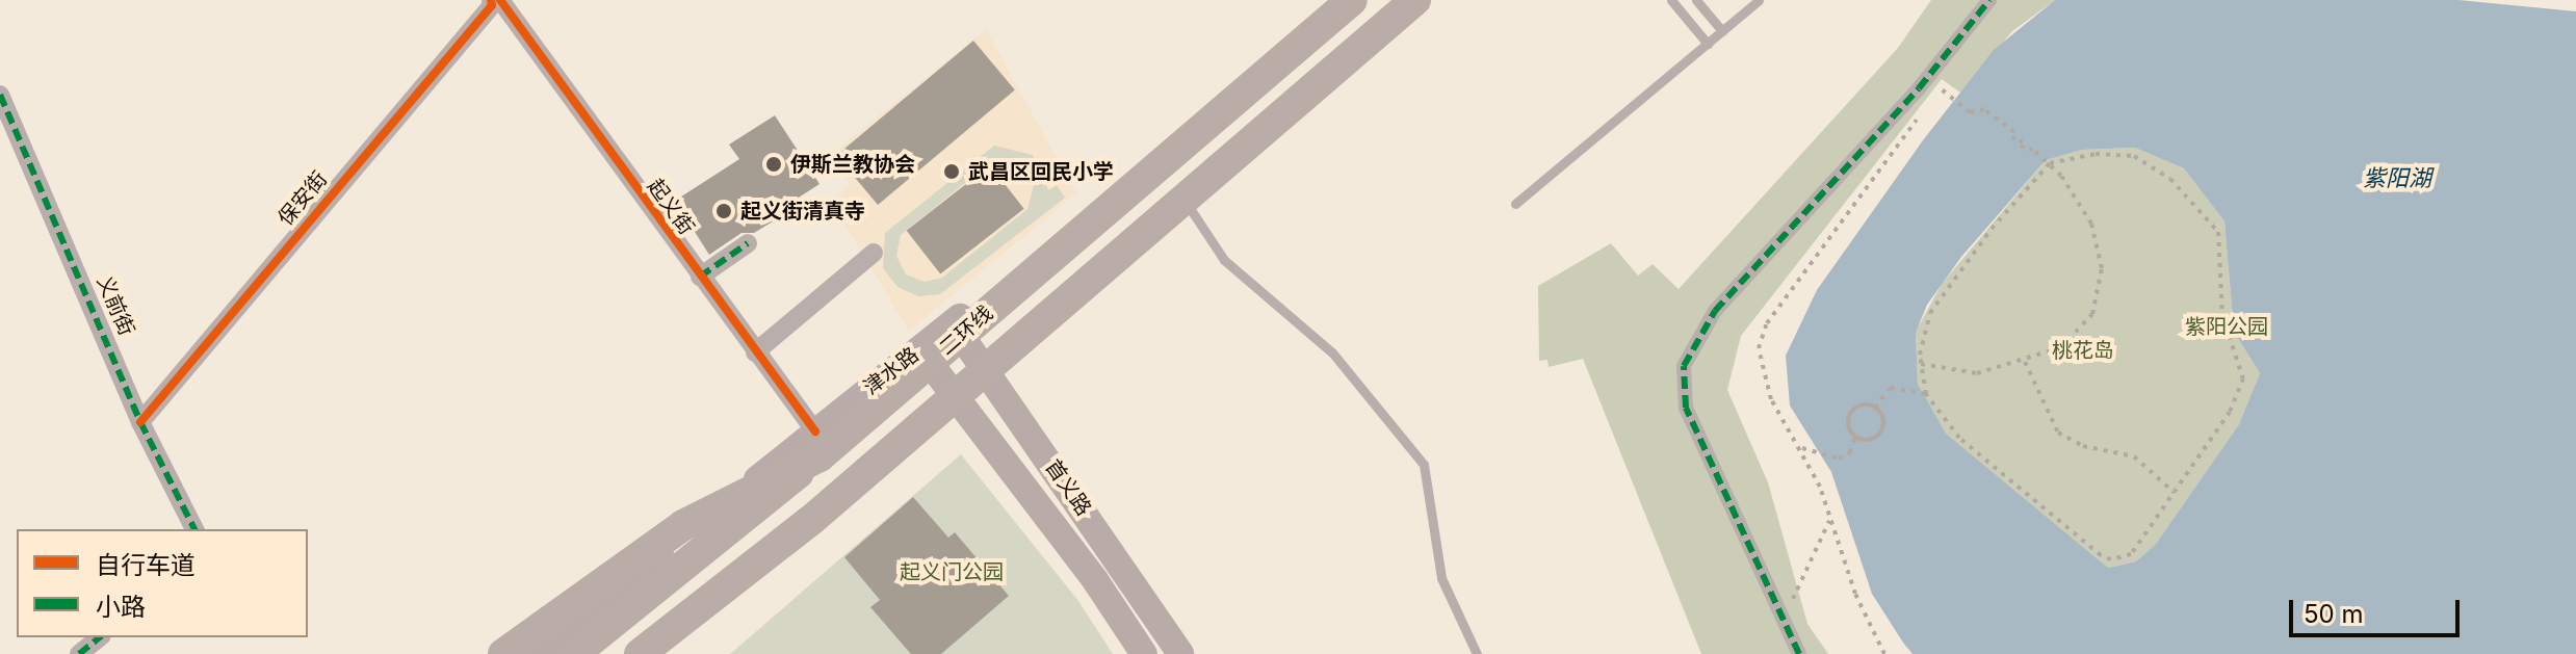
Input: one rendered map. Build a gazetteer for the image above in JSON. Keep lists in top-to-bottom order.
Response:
{
  "streets": {
    "highway": ["二环线"],
    "main road": ["津水路", "首义路"],
    "street": ["保安街", "起义街", "义前街"]
  },
  "crossings": [
    ["保安街", "义前街"],
    ["起义街", "二环线"],
    ["起义街", "津水路"],
    ["二环线", "津水路"],
    ["津水路", "首义路"]
  ],
  "water": ["紫阳湖"],
  "parks": ["紫阳公园", "桃花岛", "起义门公园"],
  "places": ["伊斯兰教协会", "武昌区回民小学", "起义街清真寺"],
  "legend": ["自行车道", "小路"],
  "scale_bar": "50 m"
}
